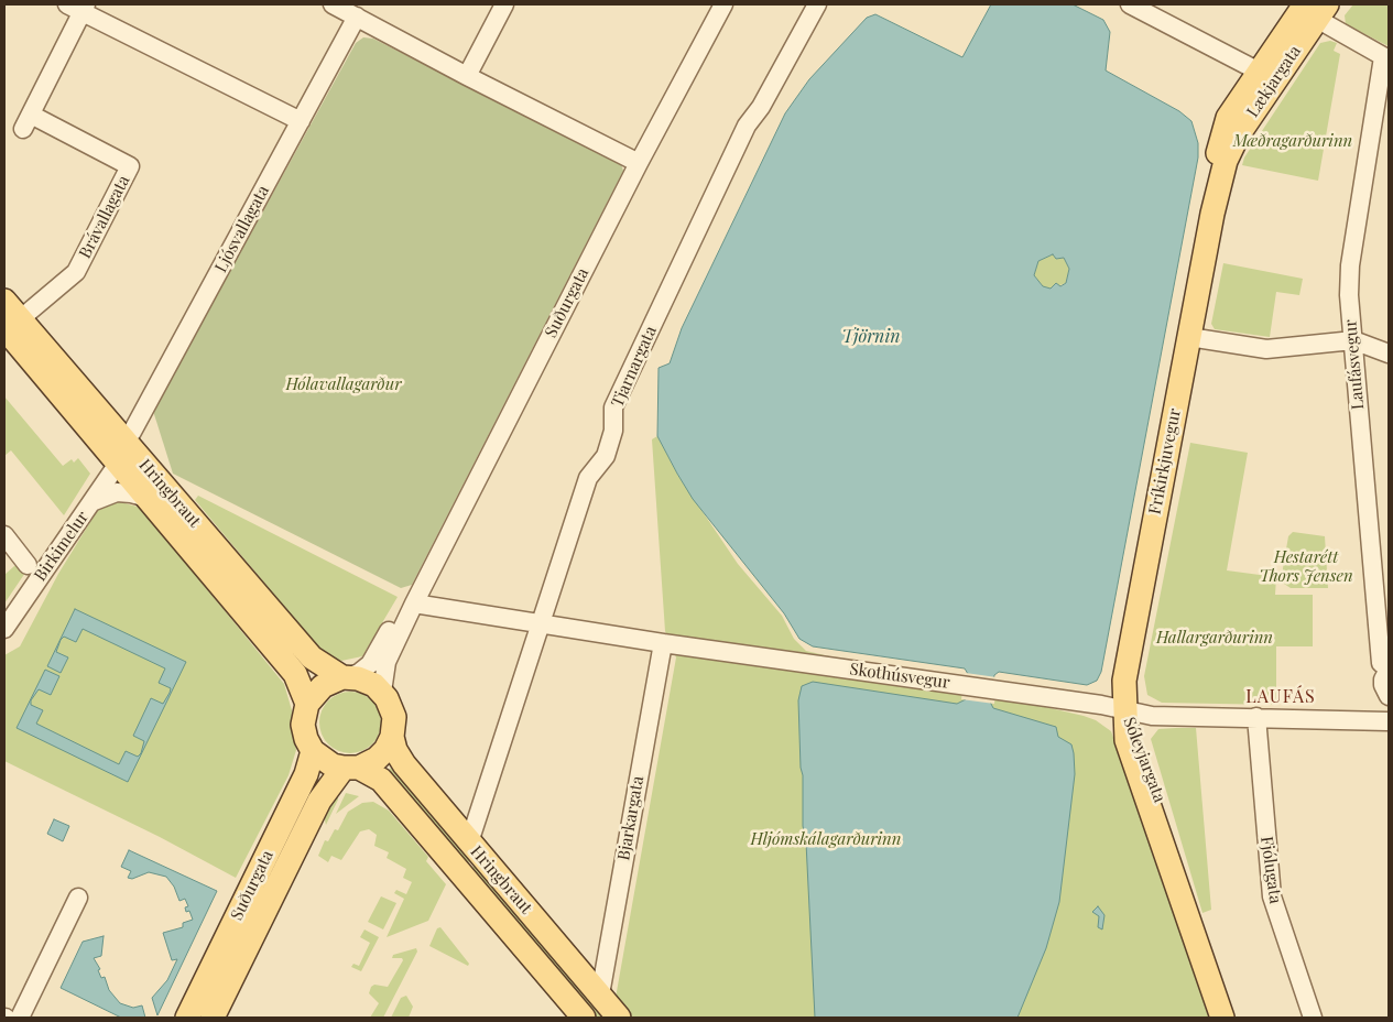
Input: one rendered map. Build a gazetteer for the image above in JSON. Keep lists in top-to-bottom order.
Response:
{
  "streets": {
    "main road": [
      "Lækjargata",
      "Suðurgata",
      "Fríkirkjuvegur",
      "Hringbraut",
      "Sóleyjargata"
    ],
    "street": [
      "Brávallagata",
      "Ljósvallagata",
      "Laufásvegur",
      "Tjarnargata",
      "Birkimelur",
      "Skothúsvegur",
      "Bjarkargata",
      "Fjólugata"
    ]
  },
  "crossings": [
    ["Lækjargata", "Fríkirkjuvegur"],
    ["Brávallagata", "Hringbraut"],
    ["Ljósvallagata", "Hringbraut"],
    ["Suðurgata", "Hringbraut"],
    ["Suðurgata", "Skothúsvegur"],
    ["Tjarnargata", "Hringbraut"],
    ["Tjarnargata", "Skothúsvegur"],
    ["Fríkirkjuvegur", "Skothúsvegur"],
    ["Fríkirkjuvegur", "Sóleyjargata"],
    ["Hringbraut", "Birkimelur"],
    ["Hringbraut", "Bjarkargata"],
    ["Skothúsvegur", "Sóleyjargata"],
    ["Skothúsvegur", "Bjarkargata"],
    ["Skothúsvegur", "Fjólugata"]
  ],
  "districts": ["LAUFÁS"],
  "water": ["Tjörnin"],
  "parks": [
    "Mæðragarðurinn",
    "Hólavallagarður",
    "Hestarétt Thors Jensen",
    "Hallargarðurinn",
    "Hljómskálagarðurinn"
  ]
}
